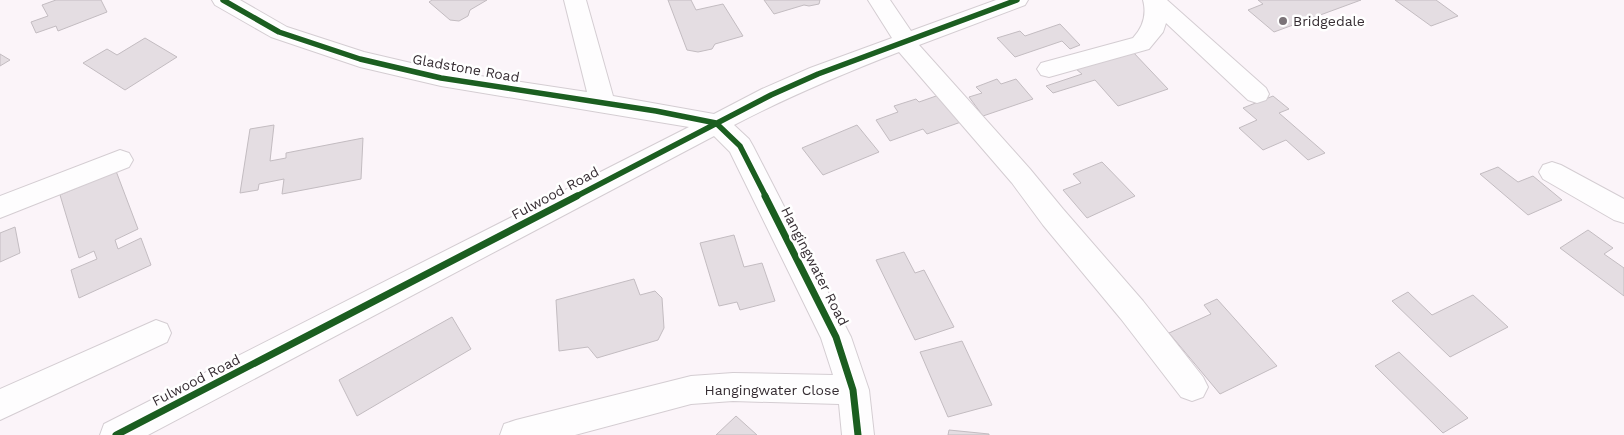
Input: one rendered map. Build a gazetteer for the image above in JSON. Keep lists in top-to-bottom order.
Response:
{
  "streets": {
    "street": [
      "Gladstone Road",
      "Fulwood Road",
      "Hangingwater Road",
      "Hangingwater Close"
    ]
  },
  "crossings": [
    ["Gladstone Road", "Fulwood Road"],
    ["Gladstone Road", "Hangingwater Road"],
    ["Fulwood Road", "Hangingwater Road"],
    ["Hangingwater Road", "Hangingwater Close"]
  ],
  "places": ["Bridgedale"]
}
